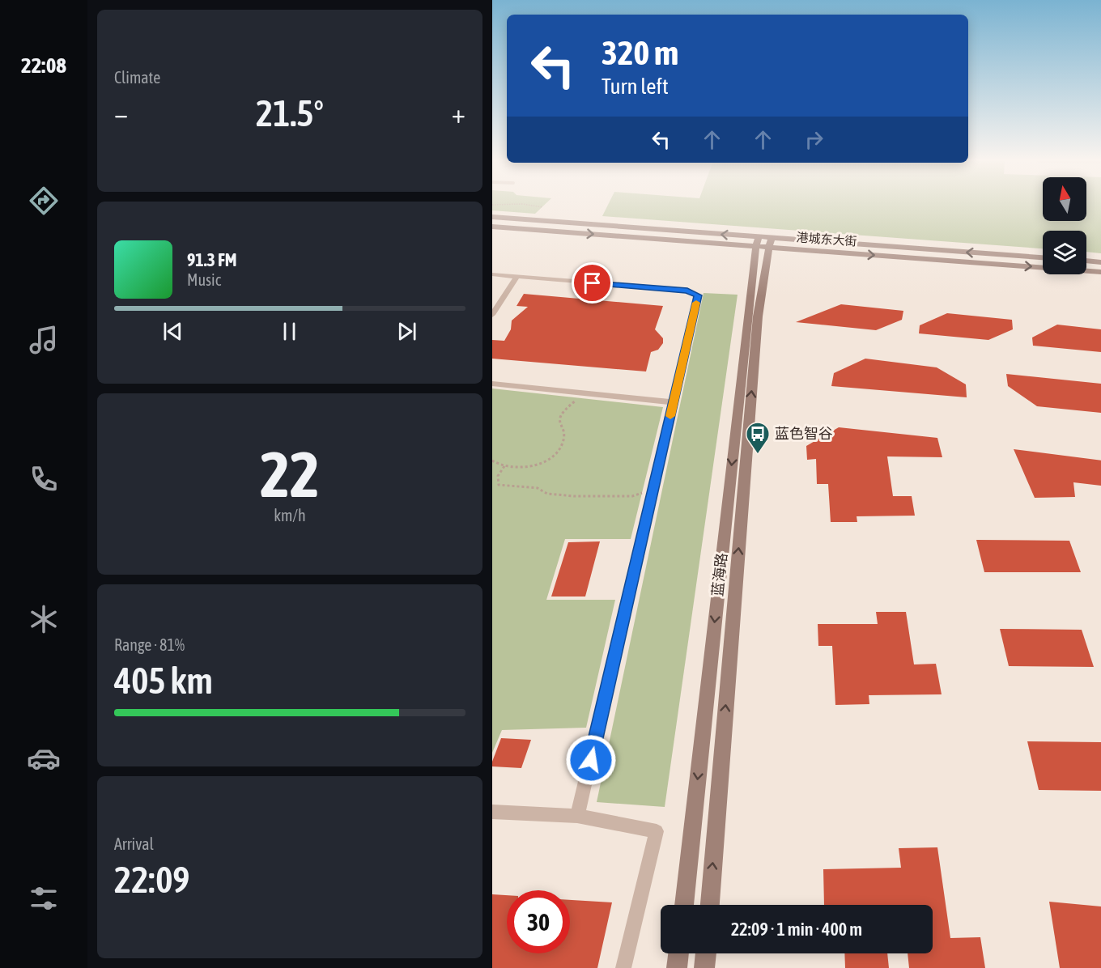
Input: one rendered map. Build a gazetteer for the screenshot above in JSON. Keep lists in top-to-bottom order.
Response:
{
  "streets": {
    "main road": ["港城东大街", "蓝海路"]
  },
  "crossings": [
    ["港城东大街", "蓝海路"]
  ],
  "places": {
    "bus stop": ["蓝色智谷"]
  },
  "north": "top",
  "page": {
    "tabs": "22:08",
    "tile": [
      "Climate",
      ["22", "km/h"],
      ["Range · 81%", "405 km"],
      ["Arrival", "22:09"]
    ],
    "turn": ["320 m", "Turn left"],
    "heat": ["−", "21.5°", "+"],
    "song": ["91.3 FM", "Music"],
    "limit": "30",
    "trip": "22:09 · 1 min · 400 m"
  }
}
